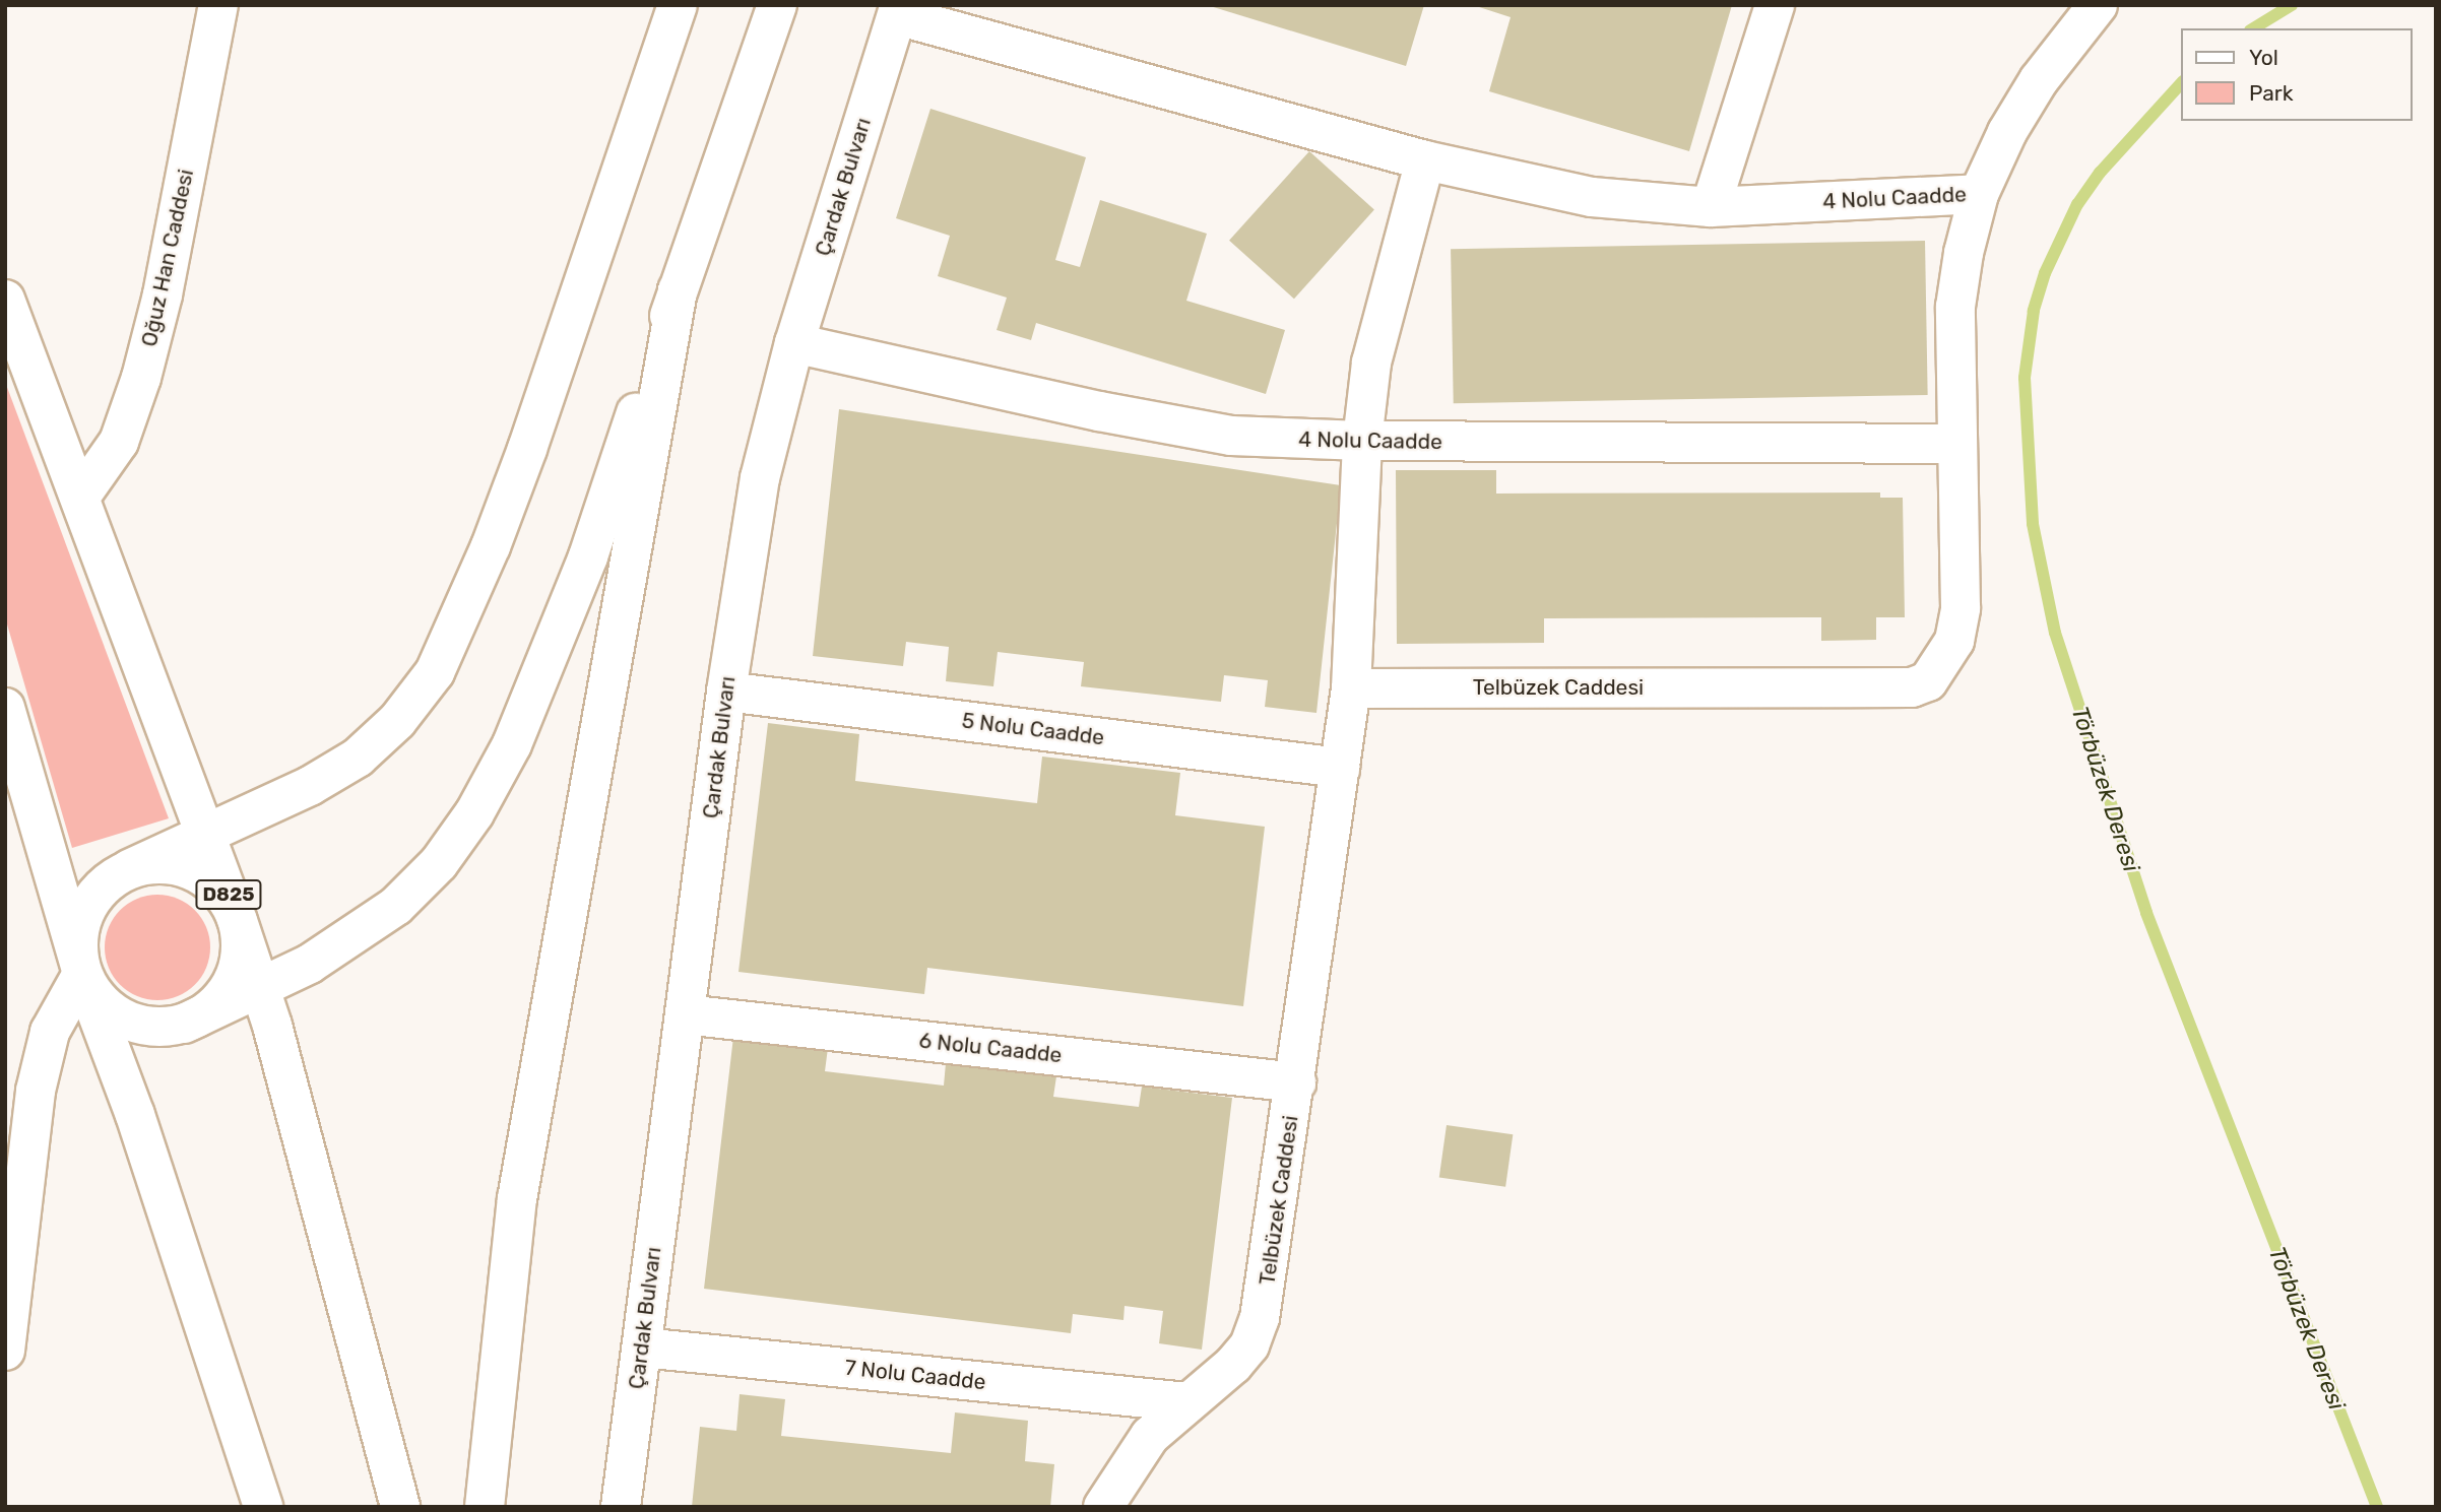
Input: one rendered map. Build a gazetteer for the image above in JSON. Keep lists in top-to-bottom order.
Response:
{
  "streets": {
    "main road": [
      "Çardak Bulvarı",
      "4 Nolu Caadde",
      "Oğuz Han Caddesi",
      "Telbüzek Caddesi",
      "5 Nolu Caadde",
      "D825",
      "6 Nolu Caadde",
      "7 Nolu Caadde"
    ]
  },
  "crossings": [
    ["Çardak Bulvarı", "4 Nolu Caadde"],
    ["Çardak Bulvarı", "5 Nolu Caadde"],
    ["Çardak Bulvarı", "6 Nolu Caadde"],
    ["Çardak Bulvarı", "7 Nolu Caadde"],
    ["4 Nolu Caadde", "Telbüzek Caddesi"],
    ["Oğuz Han Caddesi", "D825"],
    ["Telbüzek Caddesi", "5 Nolu Caadde"],
    ["Telbüzek Caddesi", "6 Nolu Caadde"],
    ["Telbüzek Caddesi", "7 Nolu Caadde"]
  ],
  "water": ["Törbüzek Deresi"],
  "legend": ["Yol", "Park"]
}
